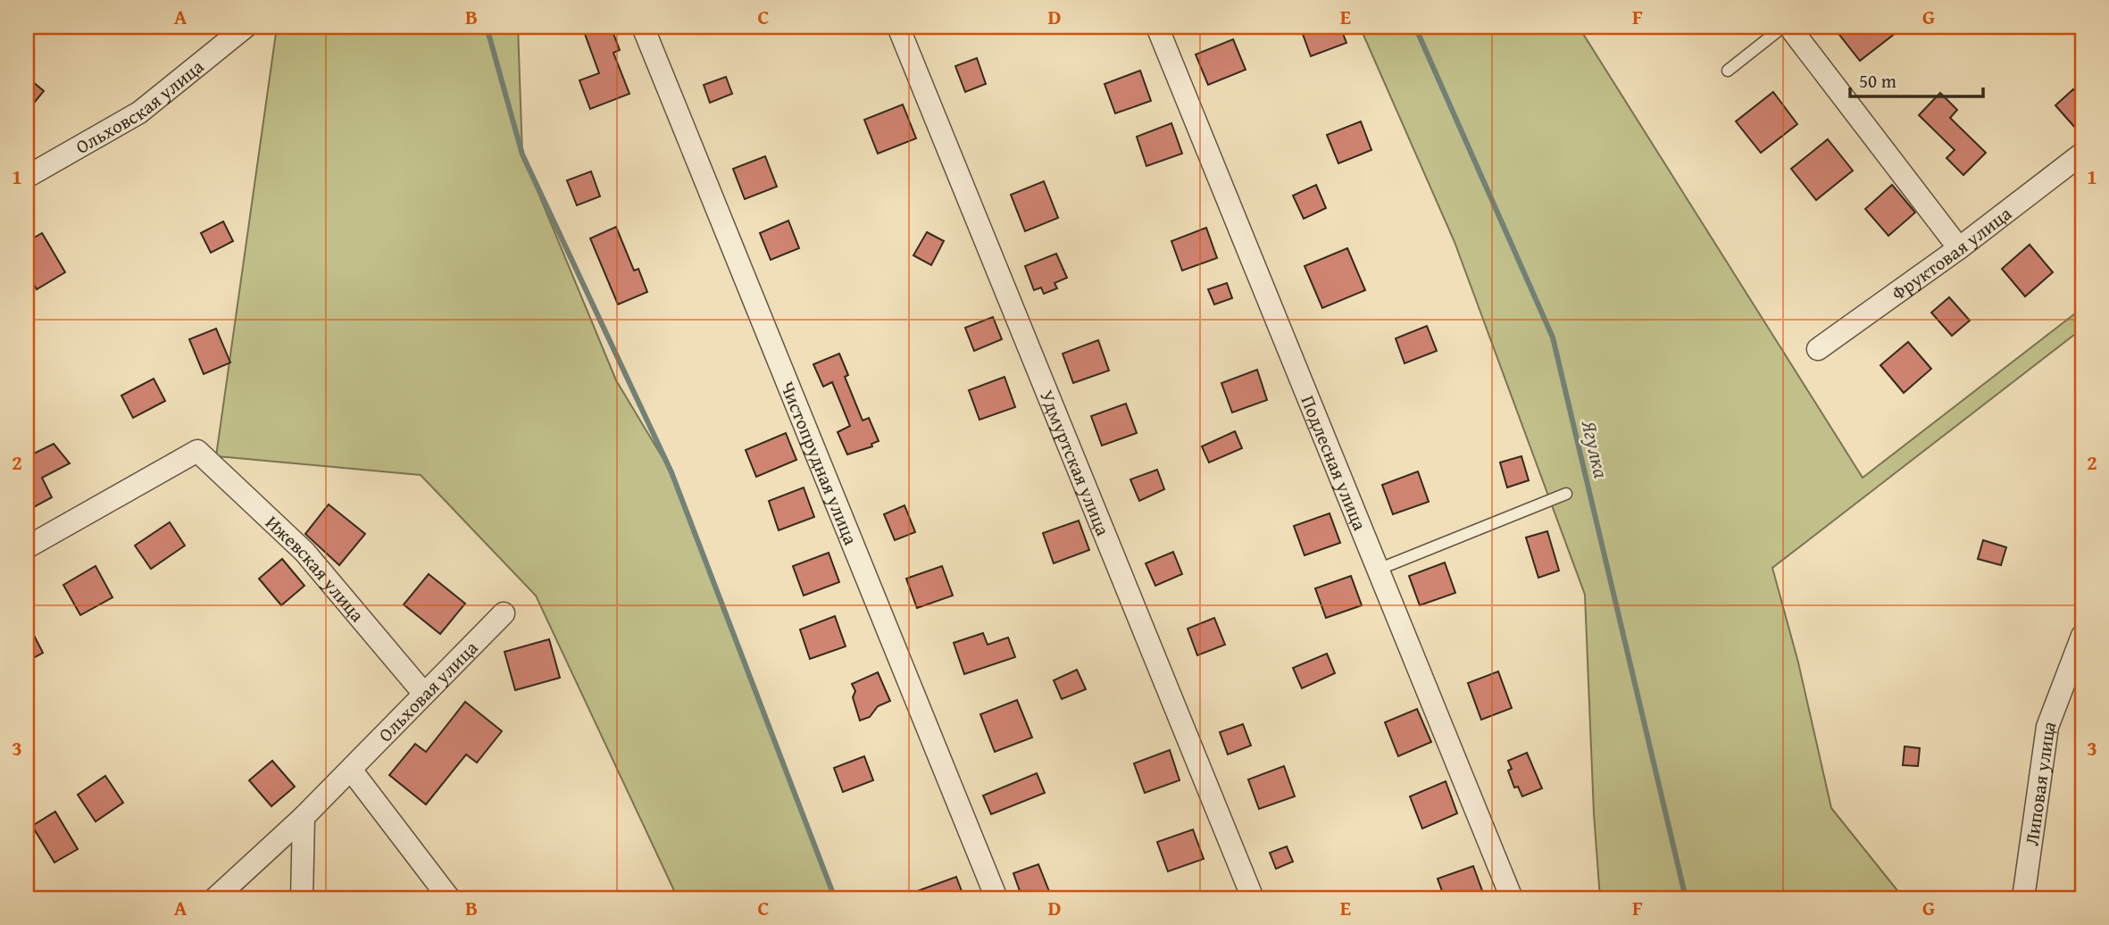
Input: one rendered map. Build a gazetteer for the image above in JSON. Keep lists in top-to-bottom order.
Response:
{
  "streets": {
    "street": [
      "Ольховская улица",
      "Фруктовая улица",
      "Чистопрудная улица",
      "Удмуртская улица",
      "Подлесная улица",
      "Ижевская улица",
      "Ольховая улица",
      "Липовая улица"
    ]
  },
  "crossings": [
    ["Ижевская улица", "Ольховая улица"]
  ],
  "water": ["Ягулка"],
  "scale_bar": "50 m",
  "grid": {
    "columns": [
      "A",
      "B",
      "C",
      "D",
      "E",
      "F",
      "G"
    ],
    "rows": ["1", "2", "3"]
  }
}
